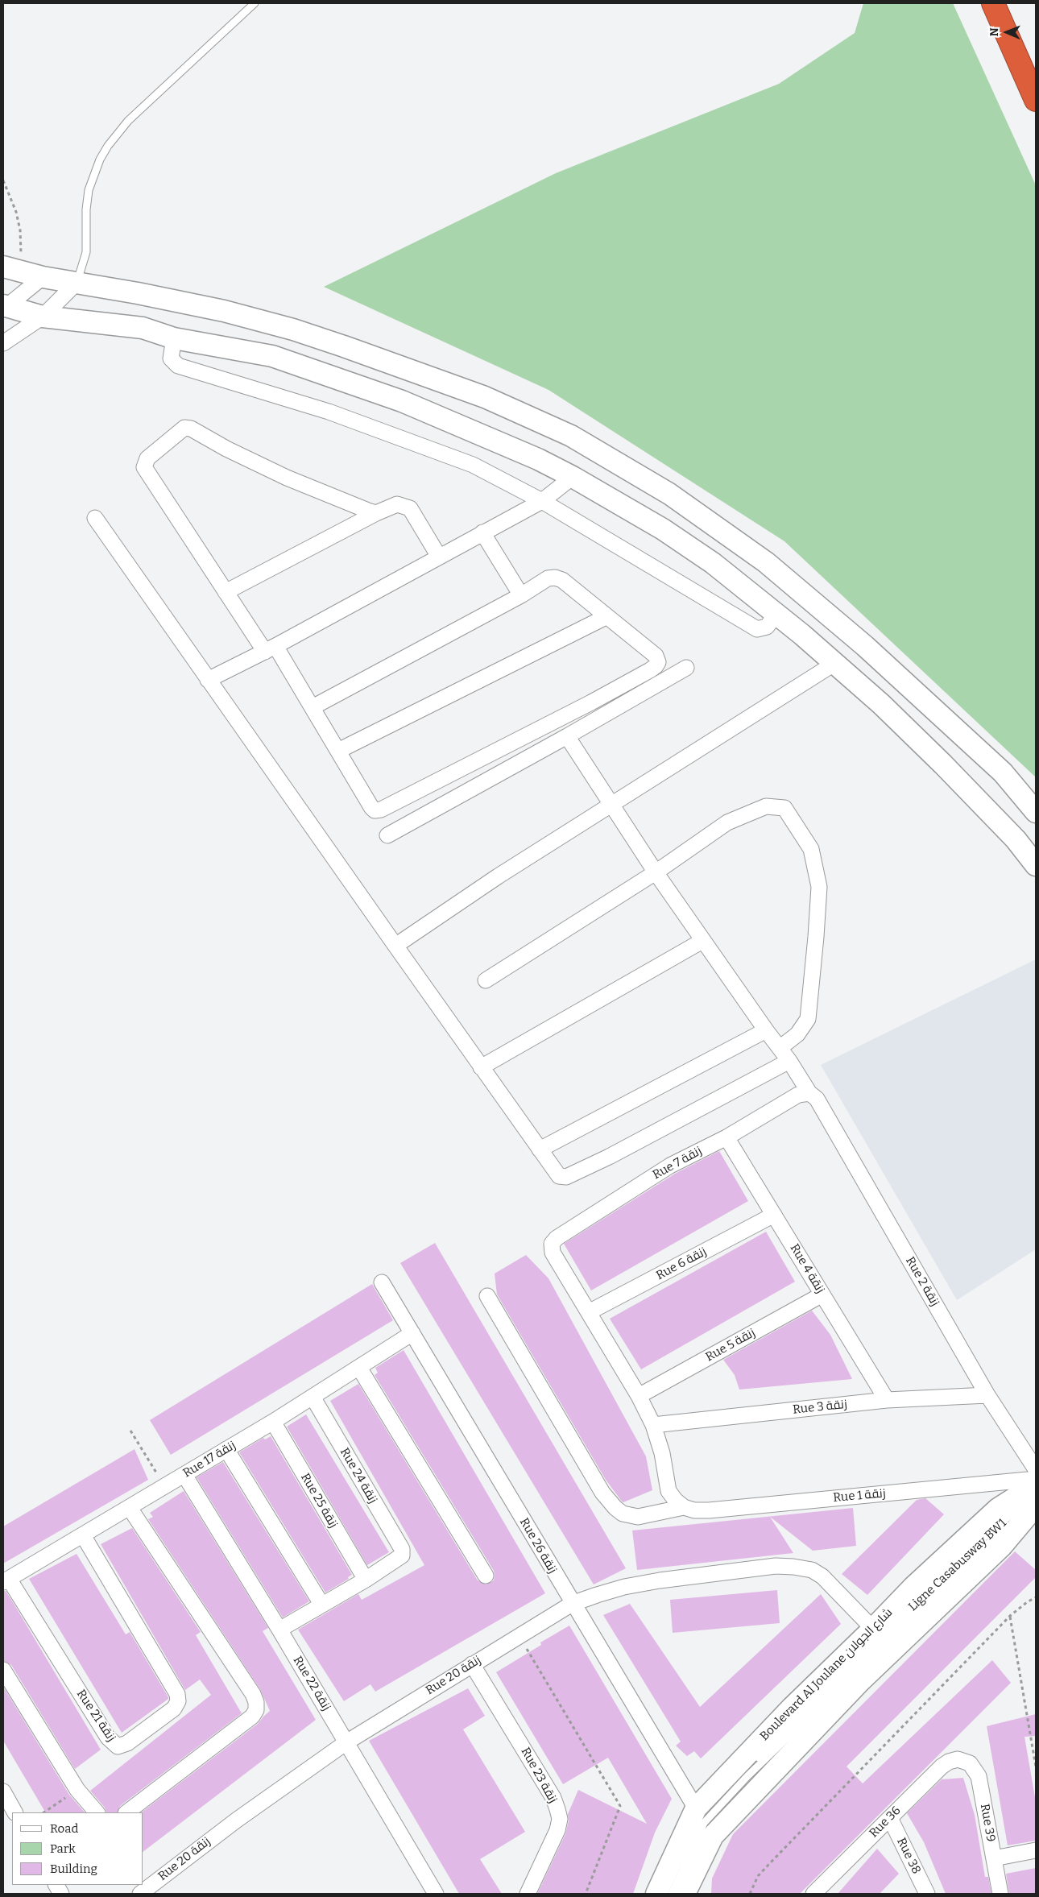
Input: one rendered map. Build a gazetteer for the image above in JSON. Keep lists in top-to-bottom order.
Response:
{
  "streets": {
    "street": [
      "Rue 7 زنقة",
      "Rue 6 زنقة",
      "Rue 4 زنقة",
      "Rue 2 زنقة",
      "Rue 5 زنقة",
      "Rue 3 زنقة",
      "Rue 17 زنقة",
      "Rue 24 زنقة",
      "Rue 1 زنقة",
      "Rue 25 زنقة",
      "Rue 26 زنقة",
      "Boulevard Al Joulane شارع الجولان",
      "Rue 20 زنقة",
      "Rue 22 زنقة",
      "Rue 21 زنقة",
      "Rue 23 زنقة",
      "Rue 36",
      "Rue 39",
      "Rue 38"
    ],
    "lane": ["Ligne Casabusway BW1"]
  },
  "crossings": [
    ["Rue 7 زنقة", "Rue 6 زنقة"],
    ["Rue 7 زنقة", "Rue 4 زنقة"],
    ["Rue 7 زنقة", "Rue 2 زنقة"],
    ["Rue 6 زنقة", "Rue 4 زنقة"],
    ["Rue 4 زنقة", "Rue 5 زنقة"],
    ["Rue 4 زنقة", "Rue 3 زنقة"],
    ["Rue 2 زنقة", "Rue 3 زنقة"],
    ["Rue 2 زنقة", "Rue 1 زنقة"],
    ["Rue 2 زنقة", "Ligne Casabusway BW1"],
    ["Rue 2 زنقة", "Boulevard Al Joulane شارع الجولان"],
    ["Rue 17 زنقة", "Rue 24 زنقة"],
    ["Rue 17 زنقة", "Rue 25 زنقة"],
    ["Rue 17 زنقة", "Rue 26 زنقة"],
    ["Rue 17 زنقة", "Rue 22 زنقة"],
    ["Rue 17 زنقة", "Rue 21 زنقة"],
    ["Rue 24 زنقة", "Rue 25 زنقة"],
    ["Rue 1 زنقة", "Ligne Casabusway BW1"],
    ["Rue 1 زنقة", "Boulevard Al Joulane شارع الجولان"],
    ["Rue 26 زنقة", "Boulevard Al Joulane شارع الجولان"],
    ["Rue 26 زنقة", "Rue 20 زنقة"],
    ["Ligne Casabusway BW1", "Boulevard Al Joulane شارع الجولان"],
    ["Boulevard Al Joulane شارع الجولان", "Rue 20 زنقة"],
    ["Rue 20 زنقة", "Rue 22 زنقة"],
    ["Rue 20 زنقة", "Rue 23 زنقة"],
    ["Rue 36", "Rue 39"],
    ["Rue 36", "Rue 38"]
  ],
  "legend": ["Road", "Park", "Building"],
  "north": "left"
}
